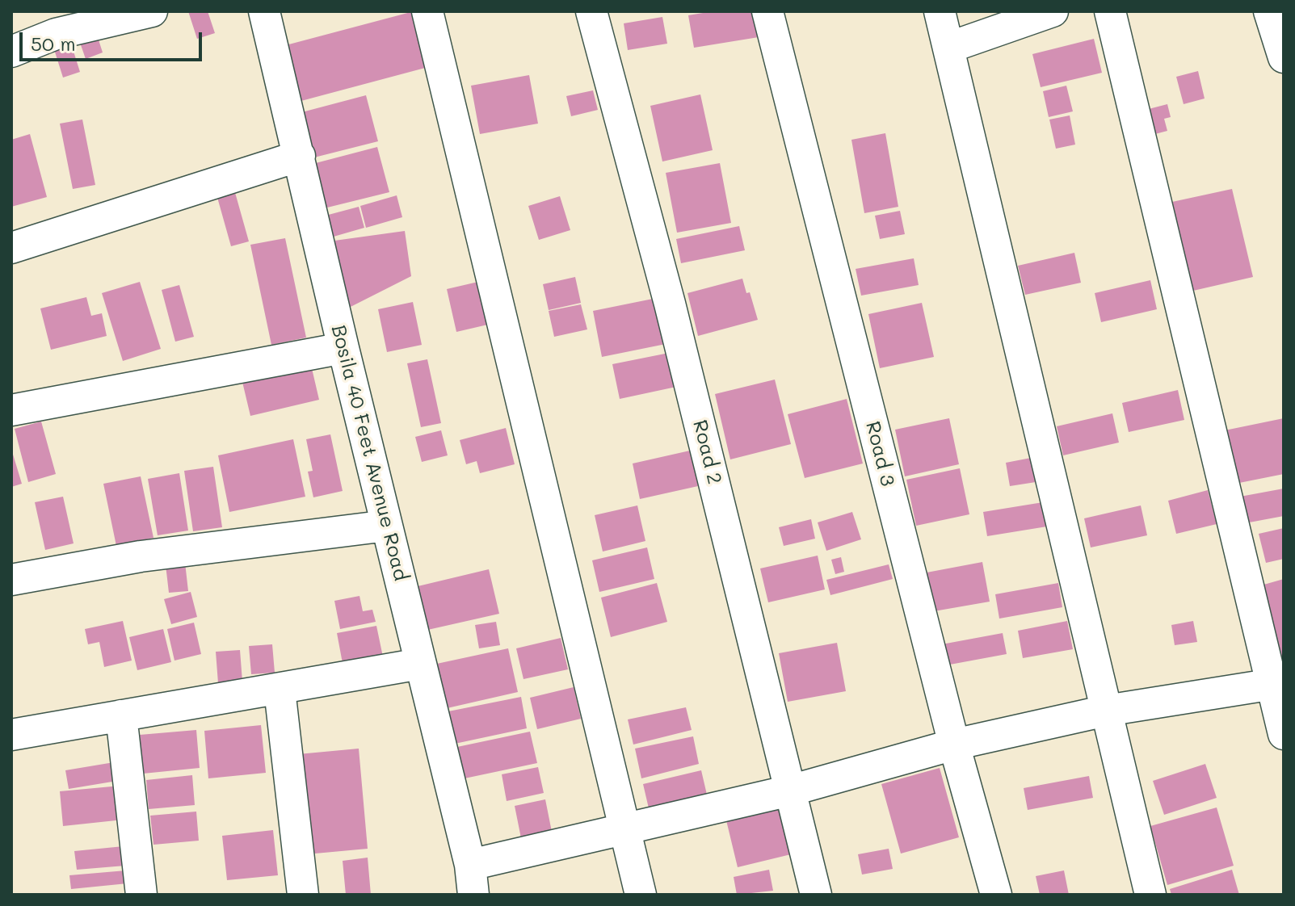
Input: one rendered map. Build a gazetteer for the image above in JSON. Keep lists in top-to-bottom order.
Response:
{
  "streets": {
    "street": ["Road 2", "Bosila 40 Feet Avenue Road", "Road 3"]
  },
  "scale_bar": "50 m"
}
